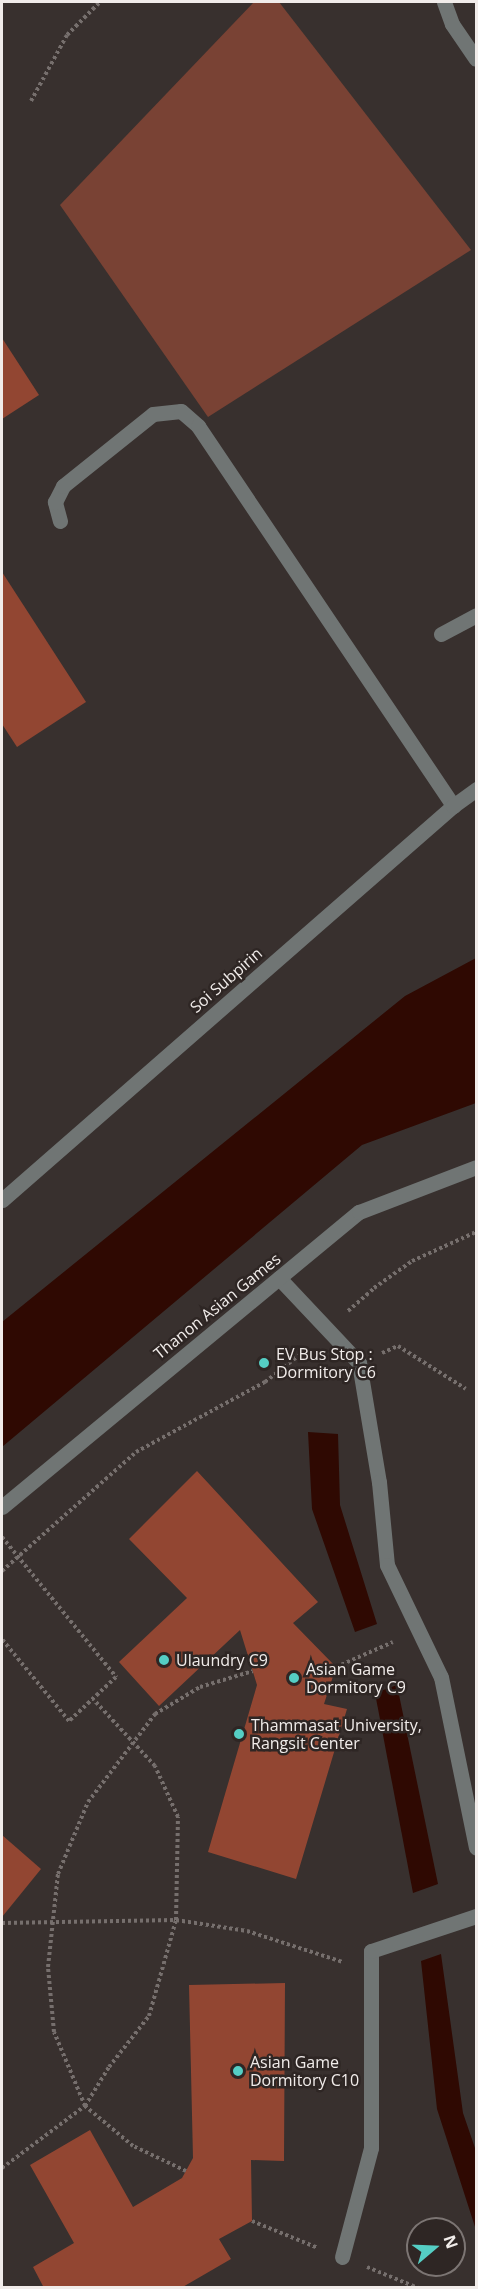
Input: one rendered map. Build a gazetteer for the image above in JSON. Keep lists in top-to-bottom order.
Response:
{
  "streets": {
    "street": ["Soi Subpirin", "Thanon Asian Games"]
  },
  "places": [
    "EV Bus Stop : Dormitory C6",
    "Ulaundry C9",
    "Asian Game Dormitory C9",
    "Thammasat University, Rangsit Center",
    "Asian Game Dormitory C10"
  ],
  "north": "right"
}
